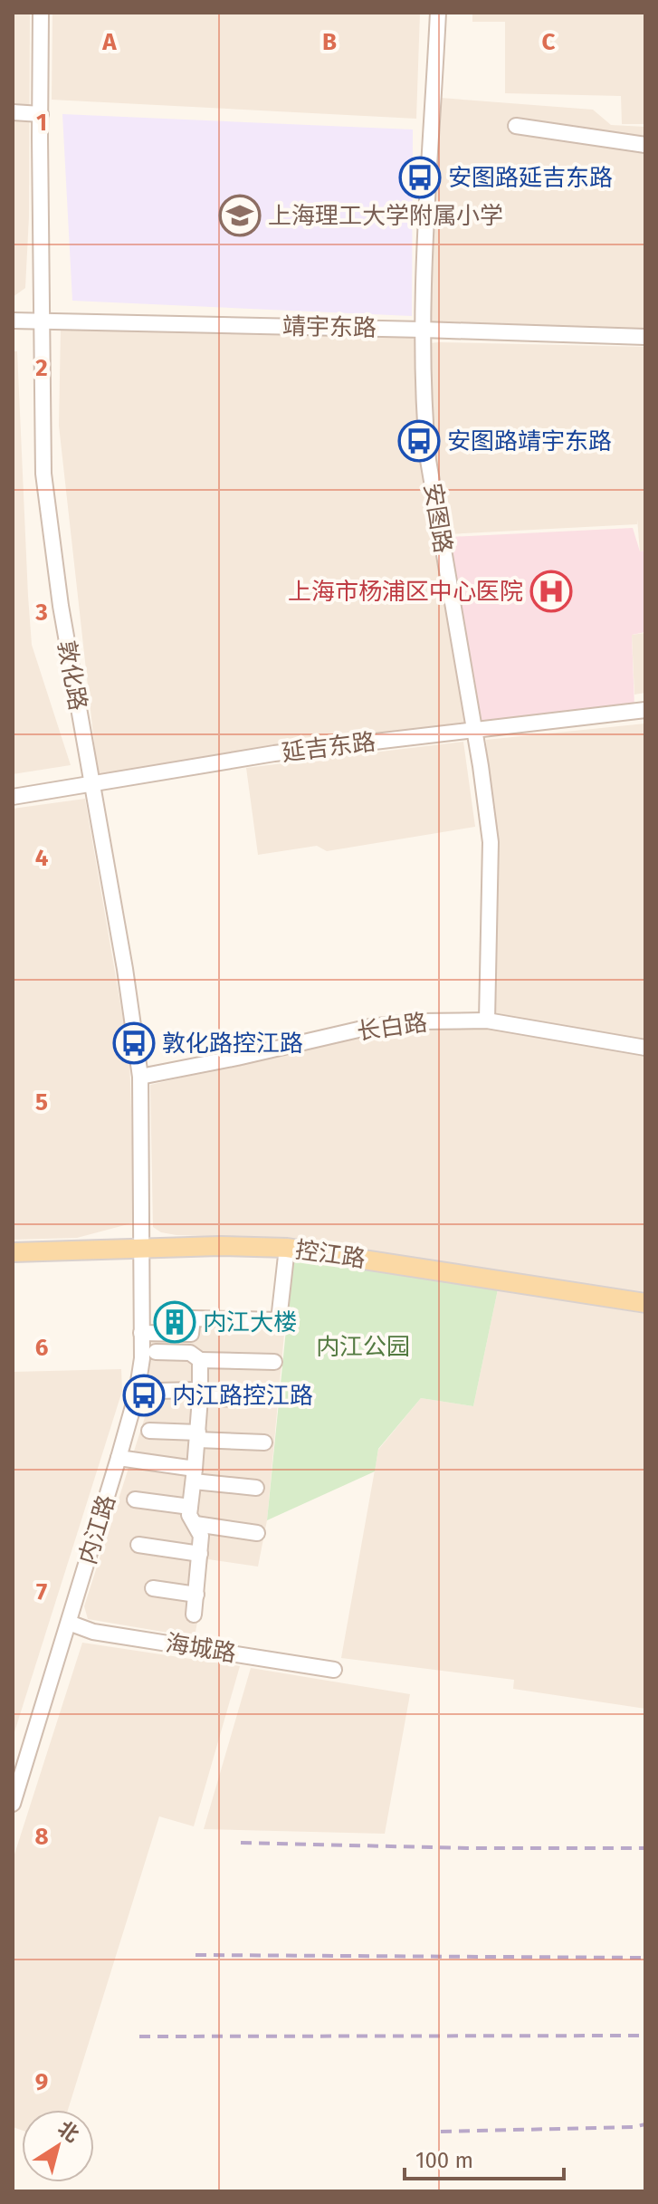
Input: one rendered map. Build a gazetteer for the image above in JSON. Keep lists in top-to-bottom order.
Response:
{
  "streets": {
    "main road": ["控江路"],
    "street": [
      "靖宇东路",
      "安图路",
      "敦化路",
      "延吉东路",
      "长白路",
      "内江路",
      "海城路"
    ]
  },
  "crossings": [
    ["靖宇东路", "安图路"],
    ["靖宇东路", "敦化路"],
    ["安图路", "延吉东路"],
    ["安图路", "长白路"],
    ["敦化路", "延吉东路"],
    ["敦化路", "长白路"],
    ["敦化路", "控江路"],
    ["敦化路", "内江路"],
    ["控江路", "内江路"],
    ["内江路", "海城路"]
  ],
  "parks": ["内江公园"],
  "places": {
    "bus stop": [
      "安图路延吉东路",
      "安图路靖宇东路",
      "敦化路控江路",
      "内江路控江路"
    ],
    "school or university": ["上海理工大学附属小学"],
    "hospital": ["上海市杨浦区中心医院"],
    "building": ["内江大楼"]
  },
  "scale_bar": "100 m",
  "north": "top right",
  "grid": {
    "columns": ["A", "B", "C"],
    "rows": [
      "1",
      "2",
      "3",
      "4",
      "5",
      "6",
      "7",
      "8",
      "9"
    ]
  }
}
